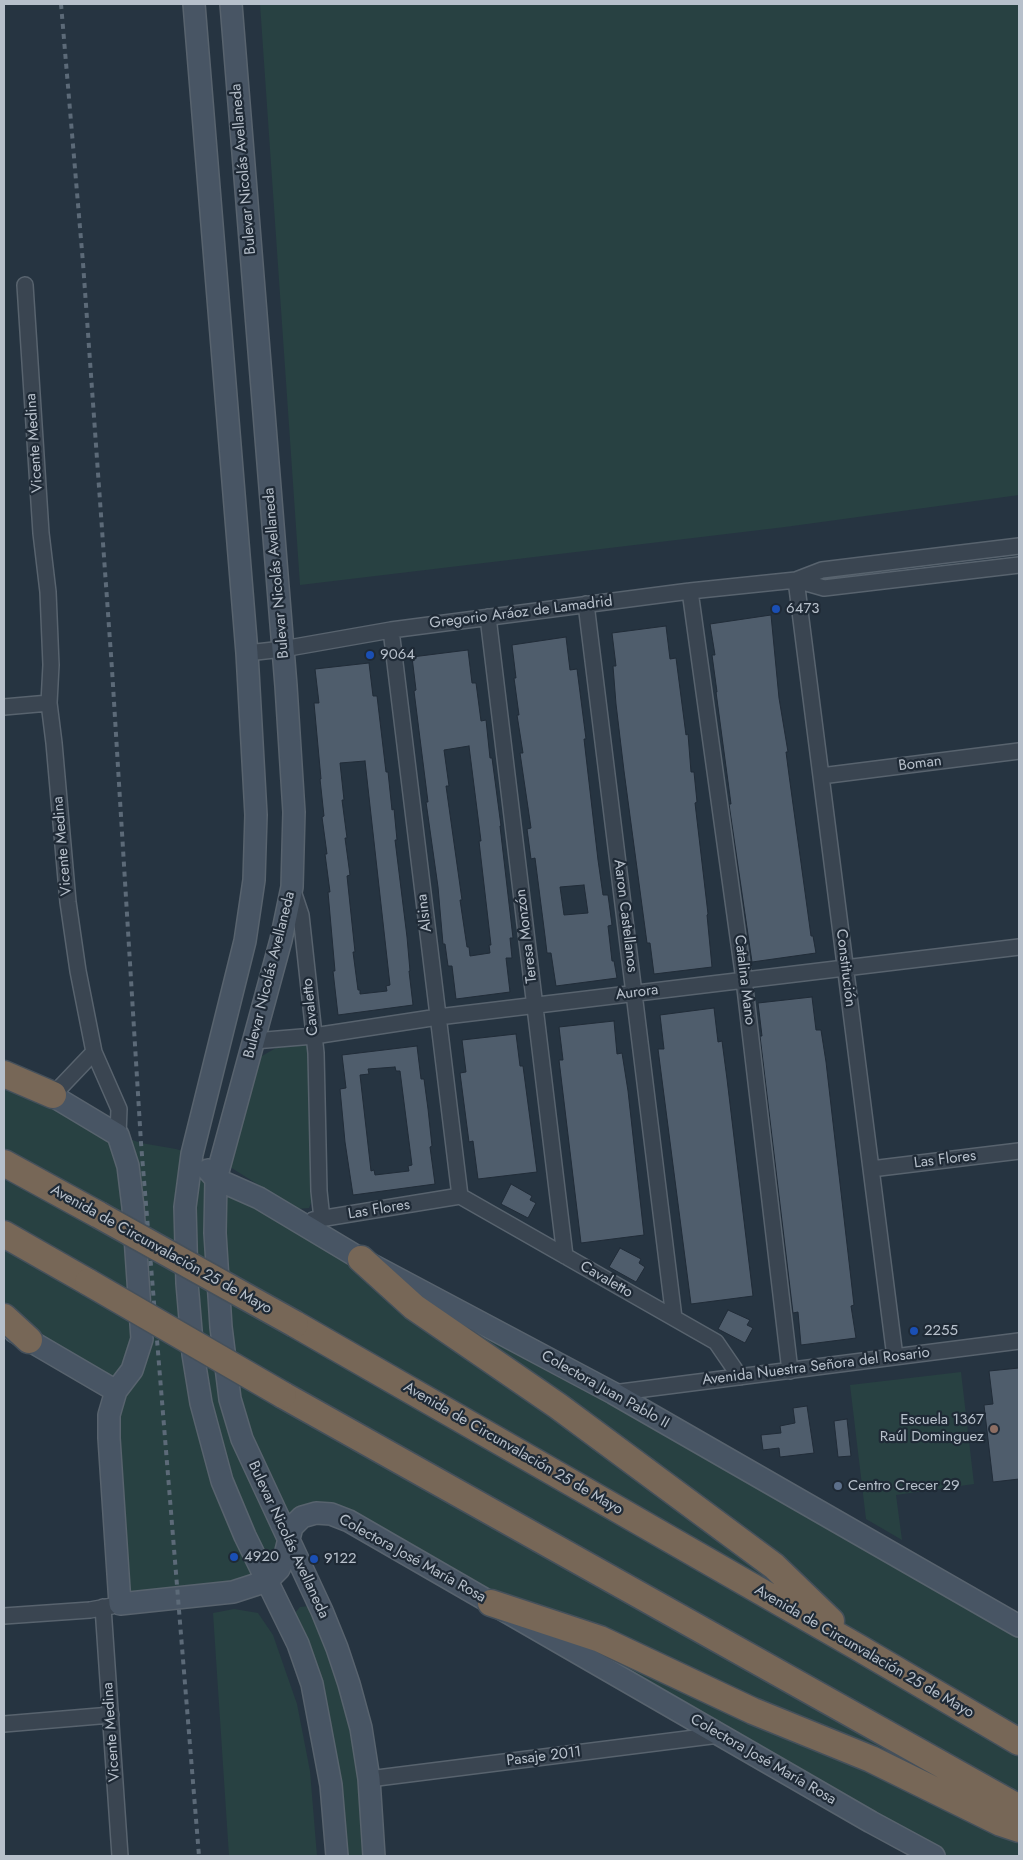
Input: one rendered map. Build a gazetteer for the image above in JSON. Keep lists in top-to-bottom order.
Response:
{
  "streets": {
    "highway": ["Avenida de Circunvalación 25 de Mayo"],
    "main road": [
      "Bulevar Nicolás Avellaneda",
      "Vicente Medina",
      "Colectora Juan Pablo II",
      "Colectora José María Rosa"
    ],
    "street": [
      "Gregorio Aráoz de Lamadrid",
      "Boman",
      "Alsina",
      "Aaron Castellanos",
      "Teresa Monzón",
      "Constitución",
      "Catalina Mano",
      "Aurora",
      "Cavaletto",
      "Las Flores",
      "Avenida Nuestra Señora del Rosario",
      "Pasaje 2011"
    ]
  },
  "crossings": [
    ["Bulevar Nicolás Avellaneda", "Gregorio Aráoz de Lamadrid"],
    ["Bulevar Nicolás Avellaneda", "Aurora"],
    ["Bulevar Nicolás Avellaneda", "Cavaletto"],
    ["Bulevar Nicolás Avellaneda", "Colectora Juan Pablo II"],
    ["Bulevar Nicolás Avellaneda", "Colectora José María Rosa"],
    ["Bulevar Nicolás Avellaneda", "Pasaje 2011"],
    ["Gregorio Aráoz de Lamadrid", "Alsina"],
    ["Gregorio Aráoz de Lamadrid", "Aaron Castellanos"],
    ["Gregorio Aráoz de Lamadrid", "Teresa Monzón"],
    ["Gregorio Aráoz de Lamadrid", "Constitución"],
    ["Gregorio Aráoz de Lamadrid", "Catalina Mano"],
    ["Boman", "Constitución"],
    ["Alsina", "Aurora"],
    ["Alsina", "Cavaletto"],
    ["Alsina", "Las Flores"],
    ["Aaron Castellanos", "Aurora"],
    ["Aaron Castellanos", "Cavaletto"],
    ["Teresa Monzón", "Aurora"],
    ["Teresa Monzón", "Cavaletto"],
    ["Constitución", "Aurora"],
    ["Constitución", "Las Flores"],
    ["Constitución", "Avenida Nuestra Señora del Rosario"],
    ["Catalina Mano", "Aurora"],
    ["Catalina Mano", "Avenida Nuestra Señora del Rosario"],
    ["Aurora", "Cavaletto"],
    ["Cavaletto", "Las Flores"],
    ["Cavaletto", "Avenida Nuestra Señora del Rosario"],
    ["Las Flores", "Colectora Juan Pablo II"],
    ["Avenida Nuestra Señora del Rosario", "Colectora Juan Pablo II"],
    ["Colectora José María Rosa", "Pasaje 2011"]
  ],
  "places": [
    "6473",
    "9064",
    "2255",
    "Escuela 1367 Raúl Dominguez",
    "Centro Crecer 29",
    "4920",
    "9122"
  ]
}
